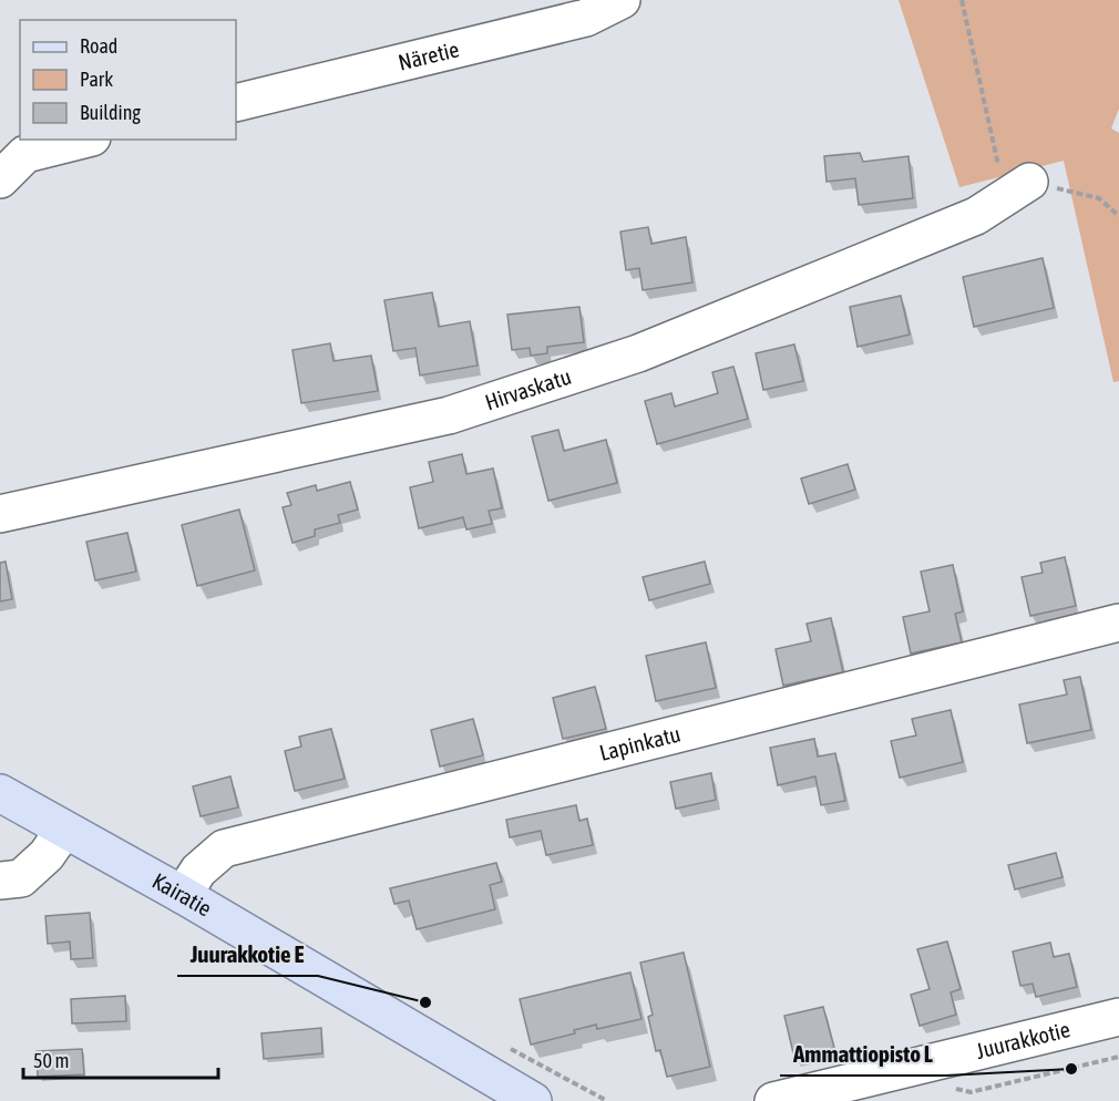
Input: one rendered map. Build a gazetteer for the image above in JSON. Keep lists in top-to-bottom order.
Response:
{
  "streets": {
    "main road": ["Kairatie"],
    "street": [
      "Näretie",
      "Hirvaskatu",
      "Lapinkatu",
      "Juurakkotie"
    ]
  },
  "crossings": [
    ["Lapinkatu", "Kairatie"]
  ],
  "places": ["Juurakkotie E", "Ammattiopisto L"],
  "legend": ["Road", "Park", "Building"],
  "scale_bar": "50 m"
}
